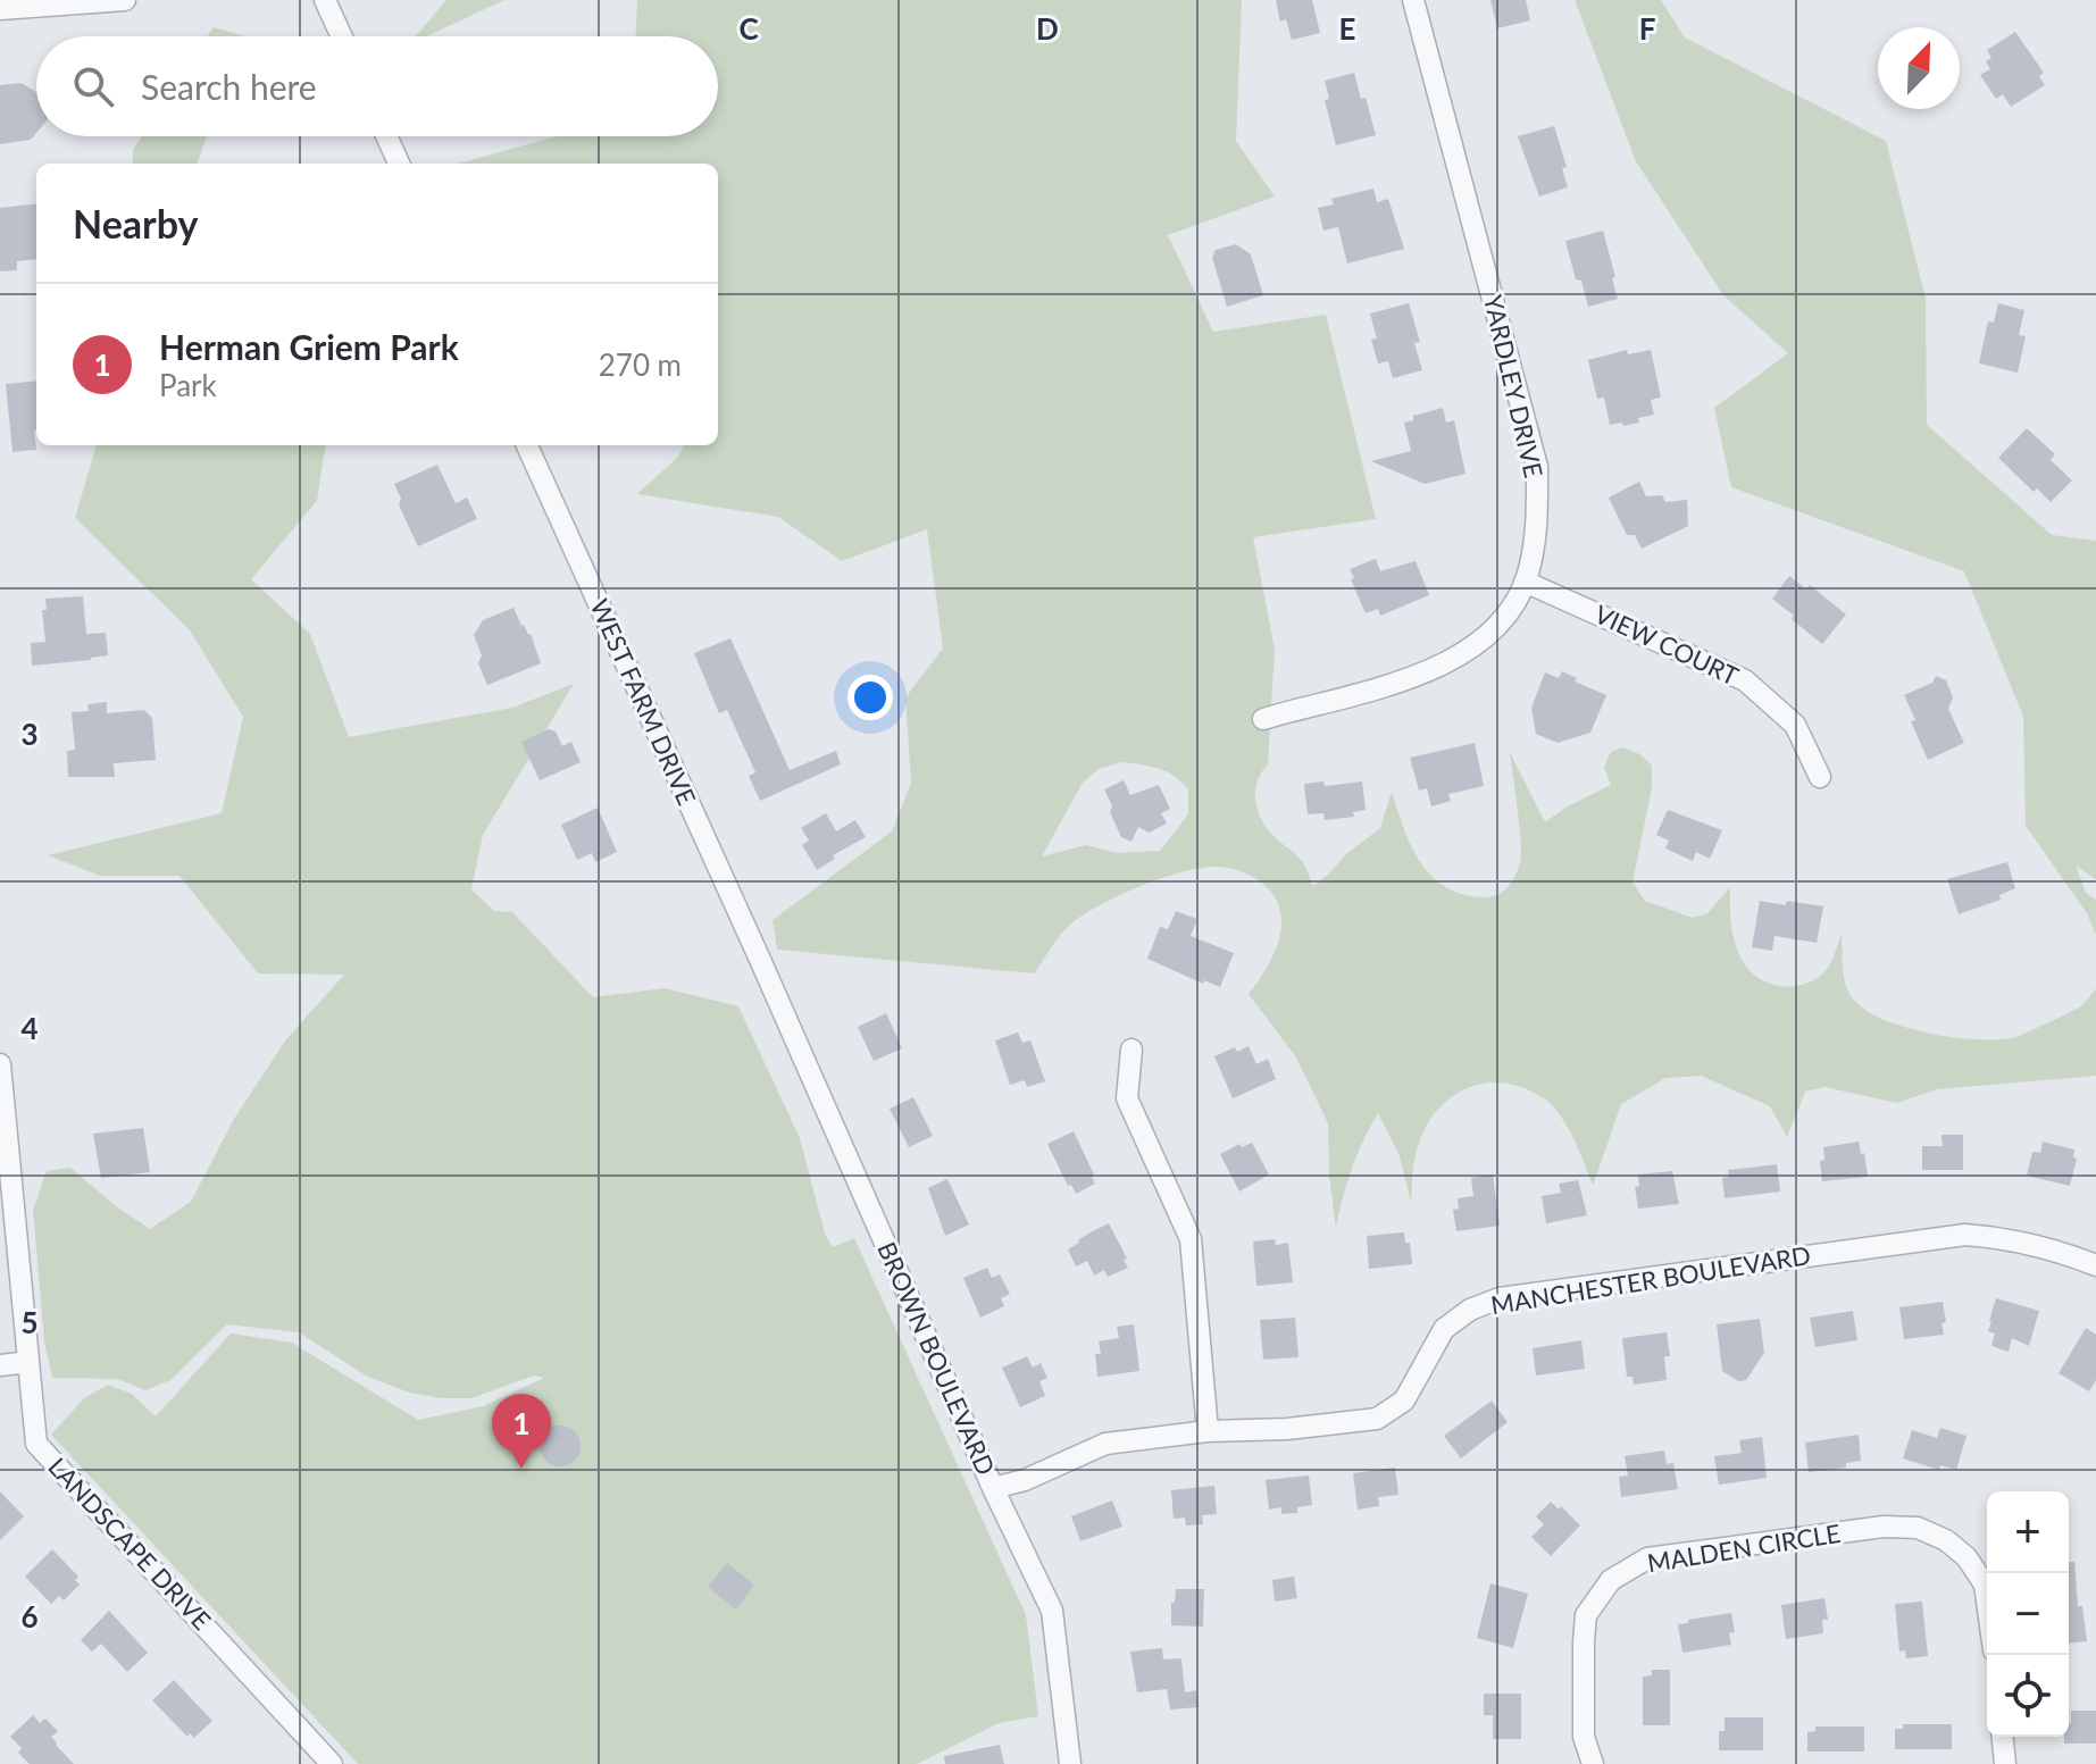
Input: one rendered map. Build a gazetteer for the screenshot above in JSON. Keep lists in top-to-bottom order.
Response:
{
  "streets": {
    "street": [
      "YARDLEY DRIVE",
      "VIEW COURT",
      "WEST FARM DRIVE",
      "MANCHESTER BOULEVARD",
      "BROWN BOULEVARD",
      "LANDSCAPE DRIVE",
      "MALDEN CIRCLE"
    ]
  },
  "crossings": [
    ["YARDLEY DRIVE", "VIEW COURT"],
    ["WEST FARM DRIVE", "BROWN BOULEVARD"],
    ["MANCHESTER BOULEVARD", "BROWN BOULEVARD"]
  ],
  "north": "top right",
  "page": {
    "search": "Search here",
    "heading": "Nearby",
    "list": [
      {
        "mark": "1",
        "name": "Herman Griem Park",
        "note": "Park",
        "value": "270 m"
      }
    ],
    "pins": "1",
    "map_buttons": ["+", "−"]
  },
  "grid": {
    "columns": [
      "C",
      "D",
      "E",
      "F"
    ],
    "rows": [
      "3",
      "4",
      "5",
      "6"
    ]
  }
}
